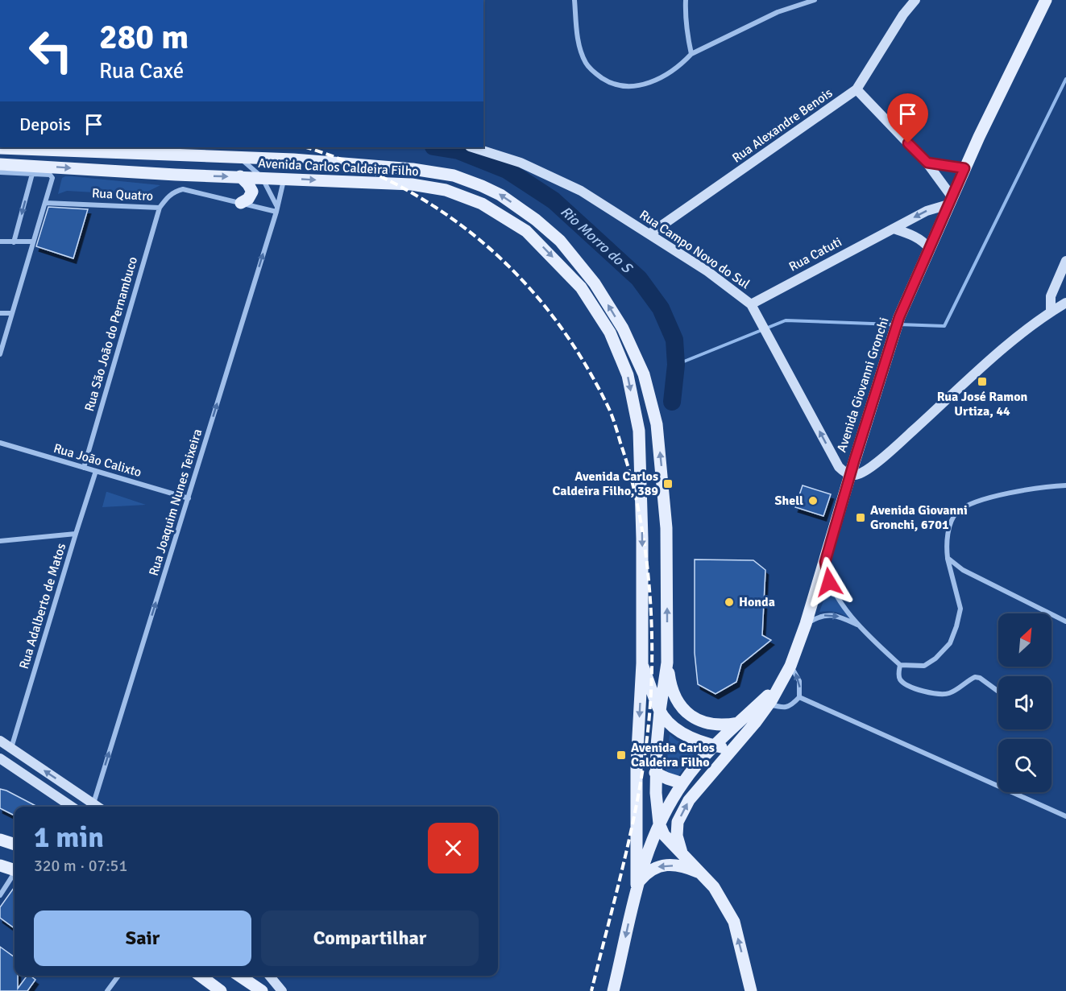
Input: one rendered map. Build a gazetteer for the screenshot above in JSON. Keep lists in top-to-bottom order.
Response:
{
  "streets": {
    "main road": ["Avenida Carlos Caldeira Filho", "Avenida Giovanni Gronchi"],
    "street": [
      "Rua Alexandre Benois",
      "Rua Quatro",
      "Rua Campo Novo do Sul",
      "Rua Catuti",
      "Rua São João do Pernambuco",
      "Rua João Calixto",
      "Rua Joaquim Nunes Teixeira",
      "Rua Adalberto de Matos"
    ]
  },
  "crossings": [
    ["Rua Alexandre Benois", "Rua Campo Novo do Sul"],
    ["Avenida Carlos Caldeira Filho", "Avenida Giovanni Gronchi"],
    ["Avenida Carlos Caldeira Filho", "Rua Joaquim Nunes Teixeira"],
    ["Rua Quatro", "Rua São João do Pernambuco"],
    ["Rua Quatro", "Rua Joaquim Nunes Teixeira"],
    ["Rua Campo Novo do Sul", "Rua Catuti"],
    ["Rua Campo Novo do Sul", "Avenida Giovanni Gronchi"],
    ["Rua Catuti", "Avenida Giovanni Gronchi"],
    ["Rua São João do Pernambuco", "Rua João Calixto"],
    ["Rua João Calixto", "Rua Joaquim Nunes Teixeira"],
    ["Rua João Calixto", "Rua Adalberto de Matos"]
  ],
  "one_way": ["Rua Campo Novo do Sul", "Rua Joaquim Nunes Teixeira"],
  "water": ["Rio Morro do S"],
  "places": {
    "transit": [
      "Rua José Ramon Urtiza, 44",
      "Avenida Carlos Caldeira Filho, 389",
      "Avenida Giovanni Gronchi, 6701",
      "Avenida Carlos Caldeira Filho"
    ],
    "other": ["Shell", "Honda"]
  },
  "north": "top right",
  "page": {
    "turn": ["280 m", "Rua Caxé"],
    "then": "Depois",
    "heading": ["1 min", "320 m · 07:51"],
    "buttons": ["Sair", "Compartilhar"]
  }
}
